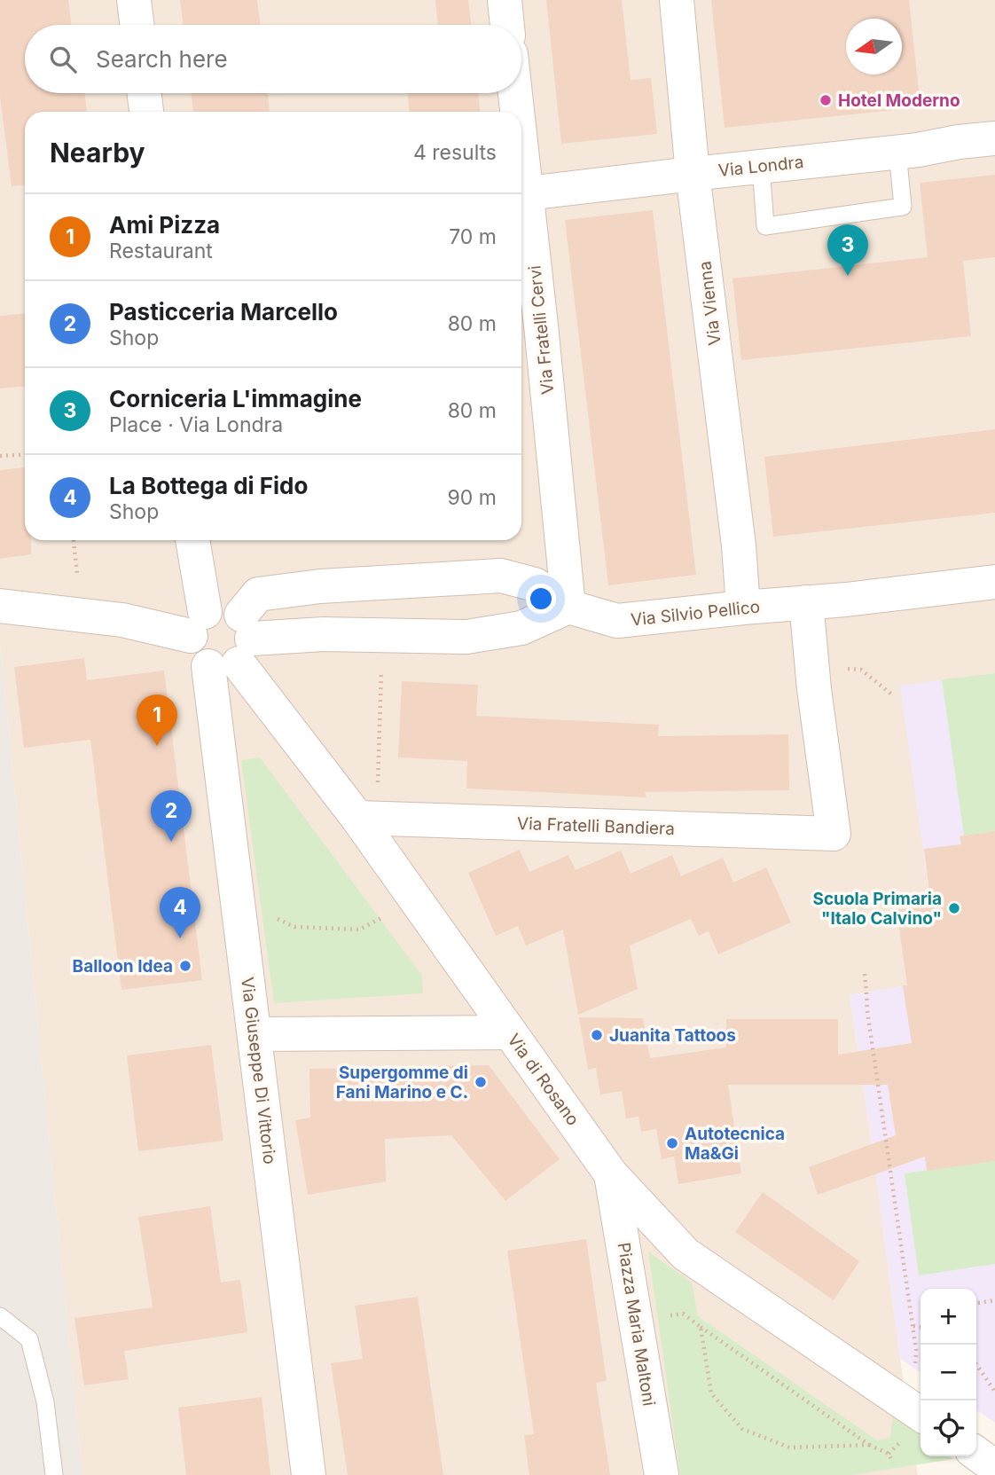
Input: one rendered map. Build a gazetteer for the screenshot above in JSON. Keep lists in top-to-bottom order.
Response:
{
  "streets": {
    "street": [
      "Via Londra",
      "Via Vienna",
      "Via Fratelli Cervi",
      "Via Silvio Pellico",
      "Via Fratelli Bandiera",
      "Via Giuseppe Di Vittorio",
      "Via di Rosano",
      "Piazza Maria Maltoni"
    ]
  },
  "crossings": [
    ["Via Londra", "Via Vienna"],
    ["Via Londra", "Via Fratelli Cervi"],
    ["Via Vienna", "Via Silvio Pellico"],
    ["Via Fratelli Cervi", "Via Silvio Pellico"],
    ["Via Silvio Pellico", "Via Fratelli Bandiera"],
    ["Via Silvio Pellico", "Via Giuseppe Di Vittorio"],
    ["Via Silvio Pellico", "Via di Rosano"],
    ["Via Fratelli Bandiera", "Via di Rosano"],
    ["Via Giuseppe Di Vittorio", "Via di Rosano"],
    ["Via di Rosano", "Piazza Maria Maltoni"]
  ],
  "places": [
    "Hotel Moderno",
    "Scuola Primaria \"Italo Calvino\"",
    "Balloon Idea",
    "Juanita Tattoos",
    "Supergomme di Fani Marino e C.",
    "Autotecnica Ma&Gi"
  ],
  "north": "left",
  "page": {
    "search": "Search here",
    "heading": ["Nearby", "4 results"],
    "list": [
      {
        "mark": "1",
        "name": "Ami Pizza",
        "note": "Restaurant",
        "value": "70 m"
      },
      {
        "mark": "2",
        "name": "Pasticceria Marcello",
        "note": "Shop",
        "value": "80 m"
      },
      {
        "mark": "3",
        "name": "Corniceria L'immagine",
        "note": "Place · Via Londra",
        "value": "80 m"
      },
      {
        "mark": "4",
        "name": "La Bottega di Fido",
        "note": "Shop",
        "value": "90 m"
      }
    ],
    "pins": [
      "3",
      "1",
      "2",
      "4"
    ],
    "map_buttons": ["+", "−"]
  }
}
